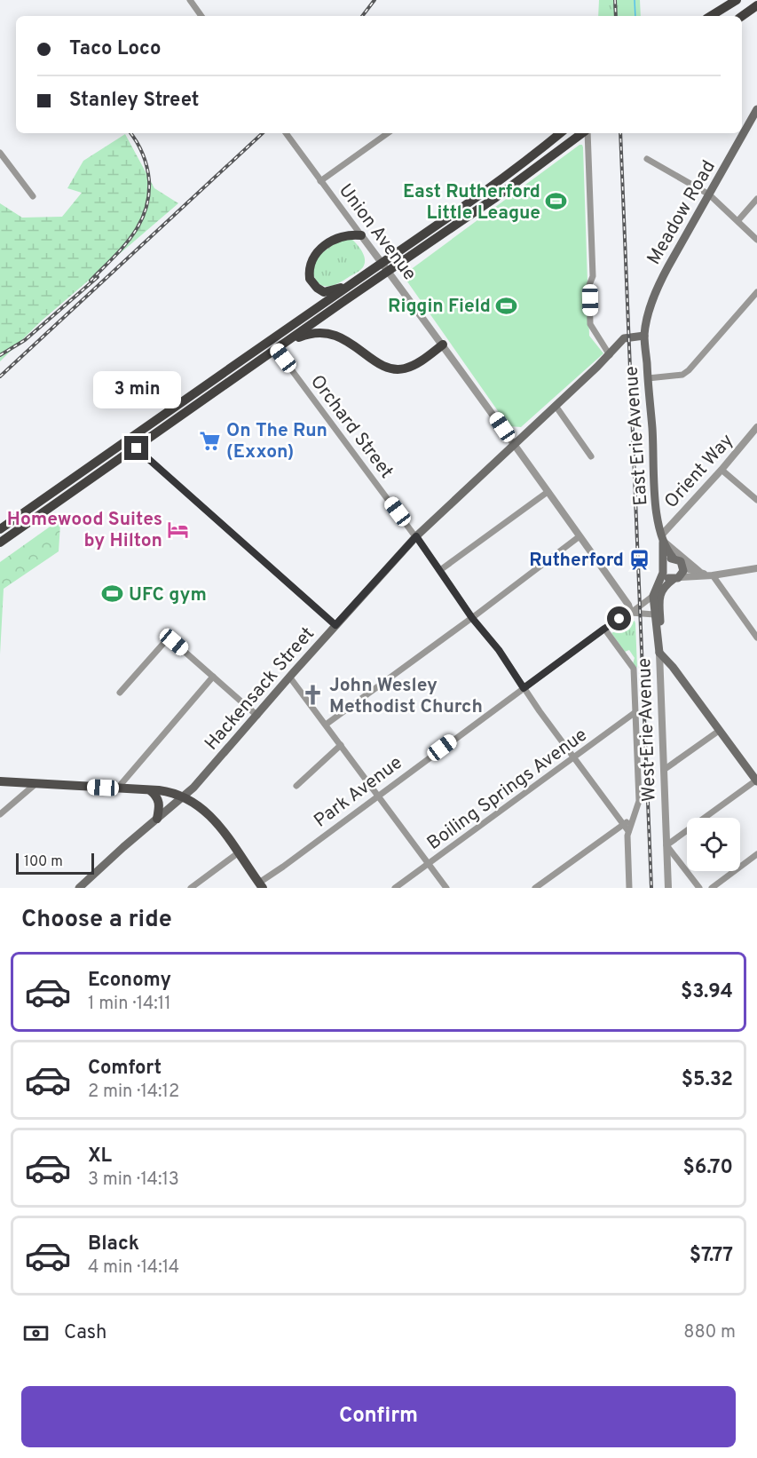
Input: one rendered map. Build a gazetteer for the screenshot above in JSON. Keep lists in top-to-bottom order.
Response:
{
  "streets": {
    "main road": [
      "Meadow Road",
      "East Erie Avenue",
      "Hackensack Street",
      "West Erie Avenue"
    ],
    "street": [
      "Union Avenue",
      "Orchard Street",
      "Orient Way",
      "Boiling Springs Avenue",
      "Park Avenue"
    ]
  },
  "crossings": [
    ["Meadow Road", "East Erie Avenue"],
    ["Meadow Road", "Hackensack Street"],
    ["Union Avenue", "Hackensack Street"],
    ["Union Avenue", "Park Avenue"],
    ["Orchard Street", "Hackensack Street"],
    ["Orchard Street", "Boiling Springs Avenue"],
    ["Orchard Street", "Park Avenue"],
    ["East Erie Avenue", "Orient Way"],
    ["East Erie Avenue", "Hackensack Street"],
    ["East Erie Avenue", "West Erie Avenue"],
    ["West Erie Avenue", "Park Avenue"]
  ],
  "places": {
    "sports": ["East Rutherford Little League", "Riggin Field", "UFC gym"],
    "supermarket": ["On The Run (Exxon)"],
    "hotel": ["Homewood Suites by Hilton"],
    "station": ["Rutherford"],
    "church": ["John Wesley Methodist Church"]
  },
  "scale_bar": "100 m",
  "page": {
    "banner": ["Taco Loco", "Stanley Street"],
    "bubble": "3 min",
    "scale": "100 m",
    "heading": "Choose a ride",
    "list": [
      {
        "name": "Economy",
        "note": "1 min · 14:11",
        "value": "$3.94"
      },
      {
        "name": "Comfort",
        "note": "2 min · 14:12",
        "value": "$5.32"
      },
      {
        "name": "XL",
        "note": "3 min · 14:13",
        "value": "$6.70"
      },
      {
        "name": "Black",
        "note": "4 min · 14:14",
        "value": "$7.77"
      }
    ],
    "pay": ["Cash", "880 m"],
    "buttons": "Confirm"
  }
}
